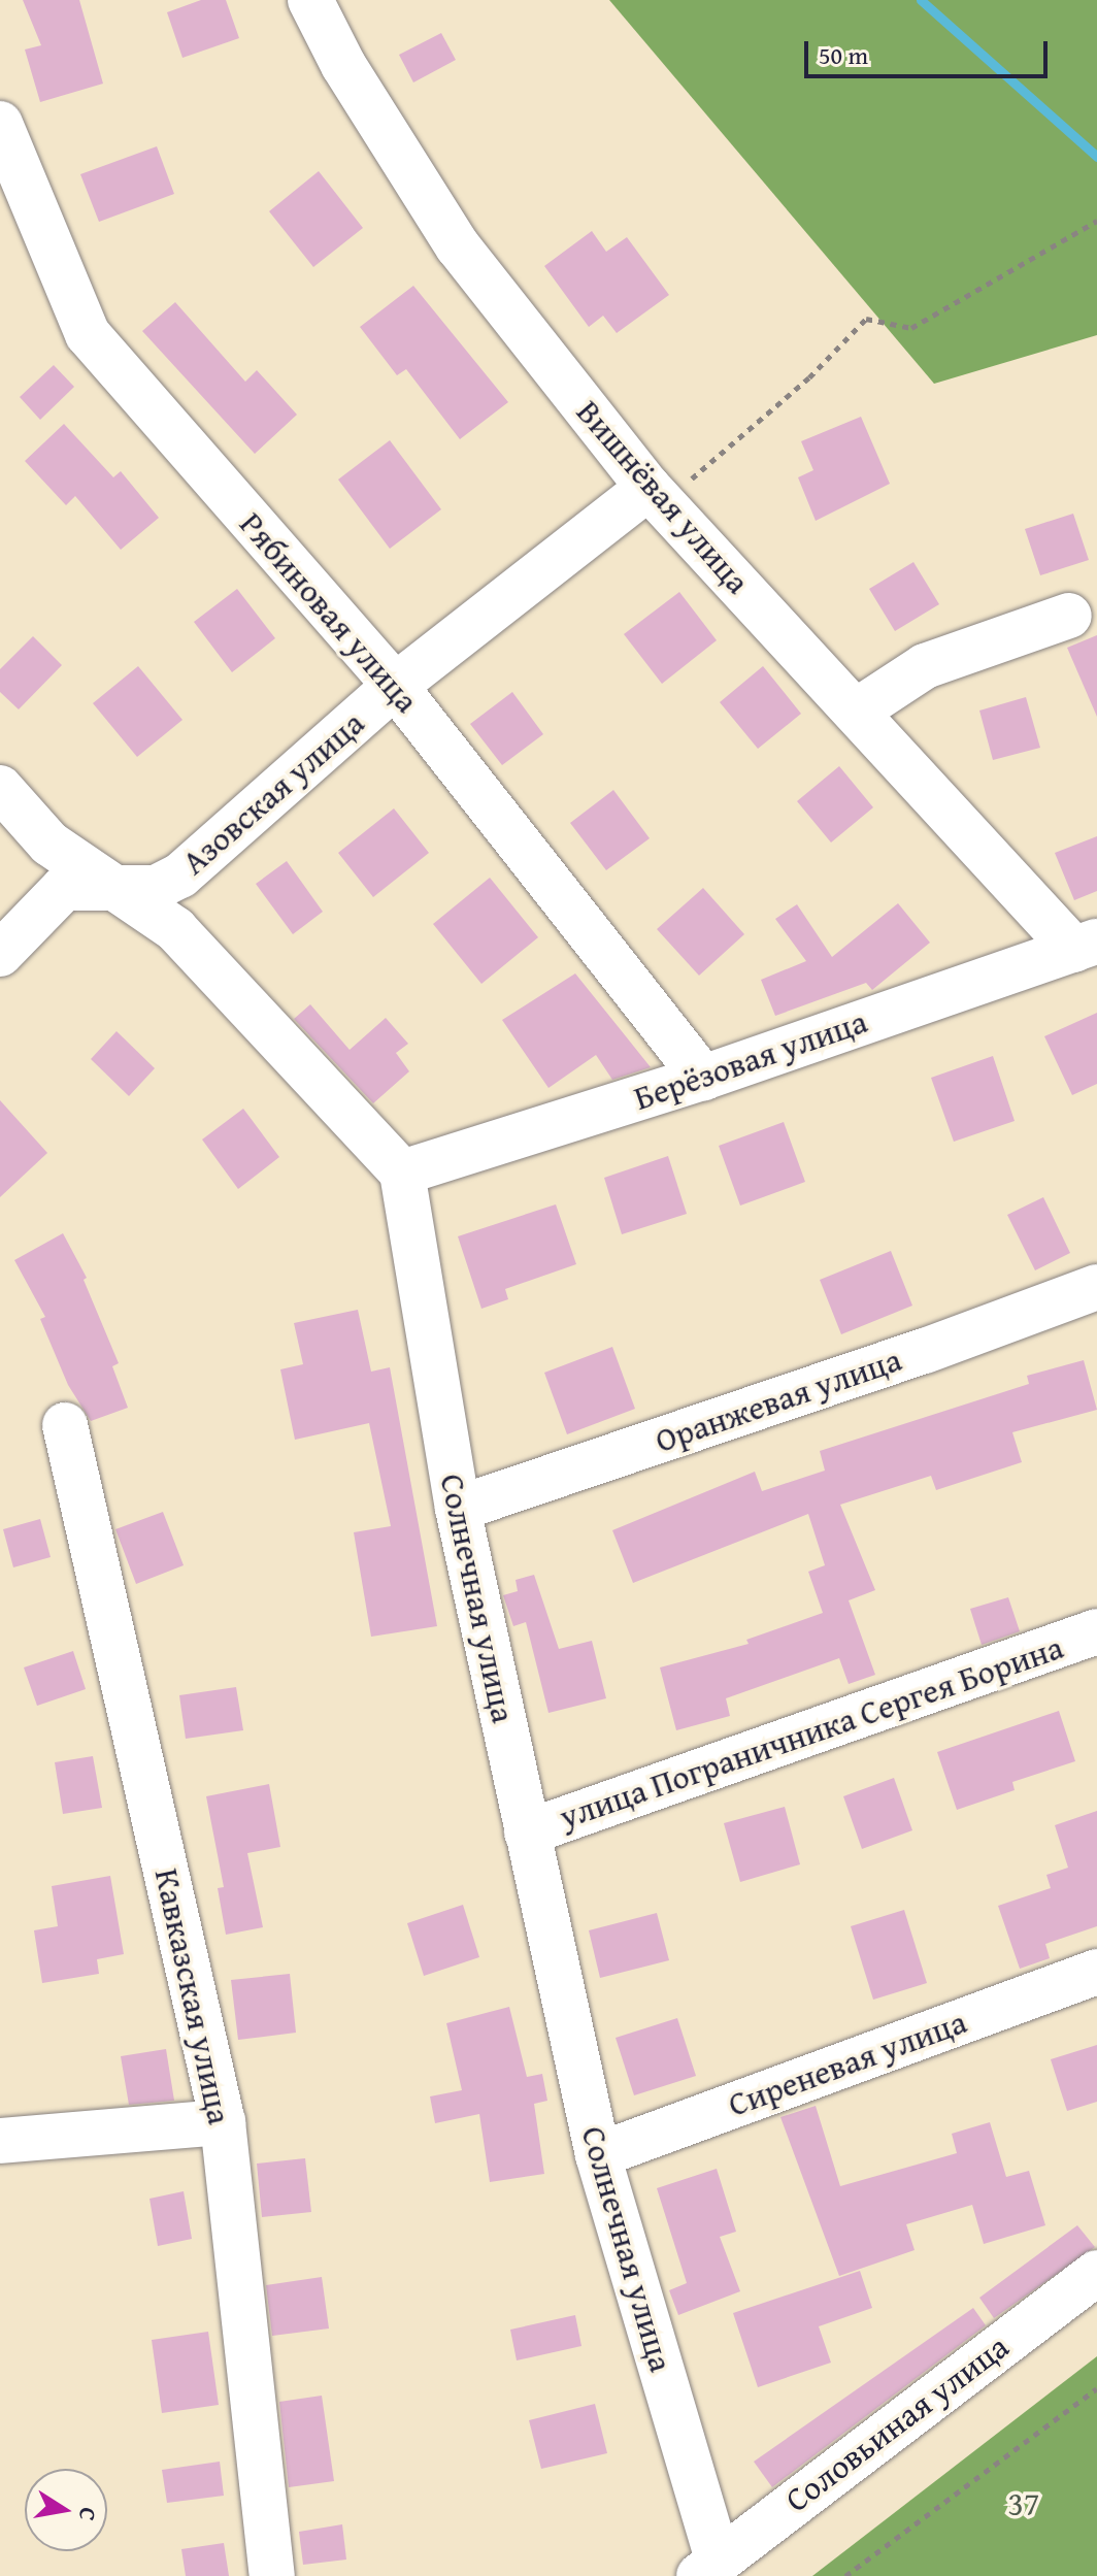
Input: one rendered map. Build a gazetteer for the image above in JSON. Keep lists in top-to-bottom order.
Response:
{
  "streets": {
    "street": [
      "Вишнёвая улица",
      "Рябиновая улица",
      "Азовская улица",
      "Берёзовая улица",
      "Оранжевая улица",
      "Солнечная улица",
      "улица Пограничника Сергея Борина",
      "Кавказская улица",
      "Сиреневая улица",
      "Соловьиная улица"
    ]
  },
  "crossings": [
    ["Вишнёвая улица", "Азовская улица"],
    ["Вишнёвая улица", "Берёзовая улица"],
    ["Рябиновая улица", "Азовская улица"],
    ["Рябиновая улица", "Берёзовая улица"],
    ["Берёзовая улица", "Солнечная улица"],
    ["Оранжевая улица", "Солнечная улица"],
    ["Солнечная улица", "улица Пограничника Сергея Борина"],
    ["Солнечная улица", "Сиреневая улица"],
    ["Солнечная улица", "Соловьиная улица"]
  ],
  "parks": ["37"],
  "scale_bar": "50 m",
  "north": "right"
}
